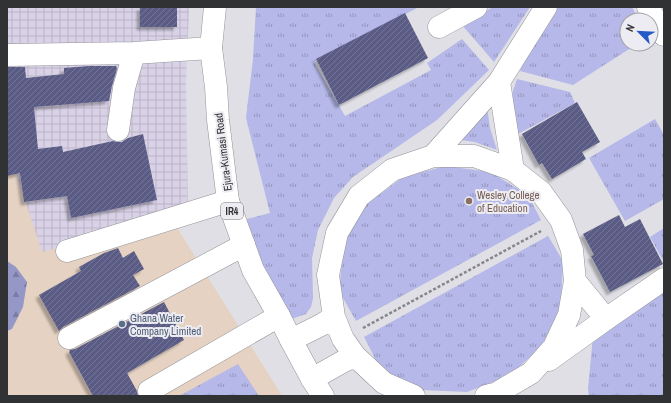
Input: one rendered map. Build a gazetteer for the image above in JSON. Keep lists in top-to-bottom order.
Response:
{
  "streets": {
    "main road": ["Ejura-Kumasi Road", "IR4"]
  },
  "places": ["Wesley College of Education", "Ghana Water Company Limited"],
  "north": "top left"
}
